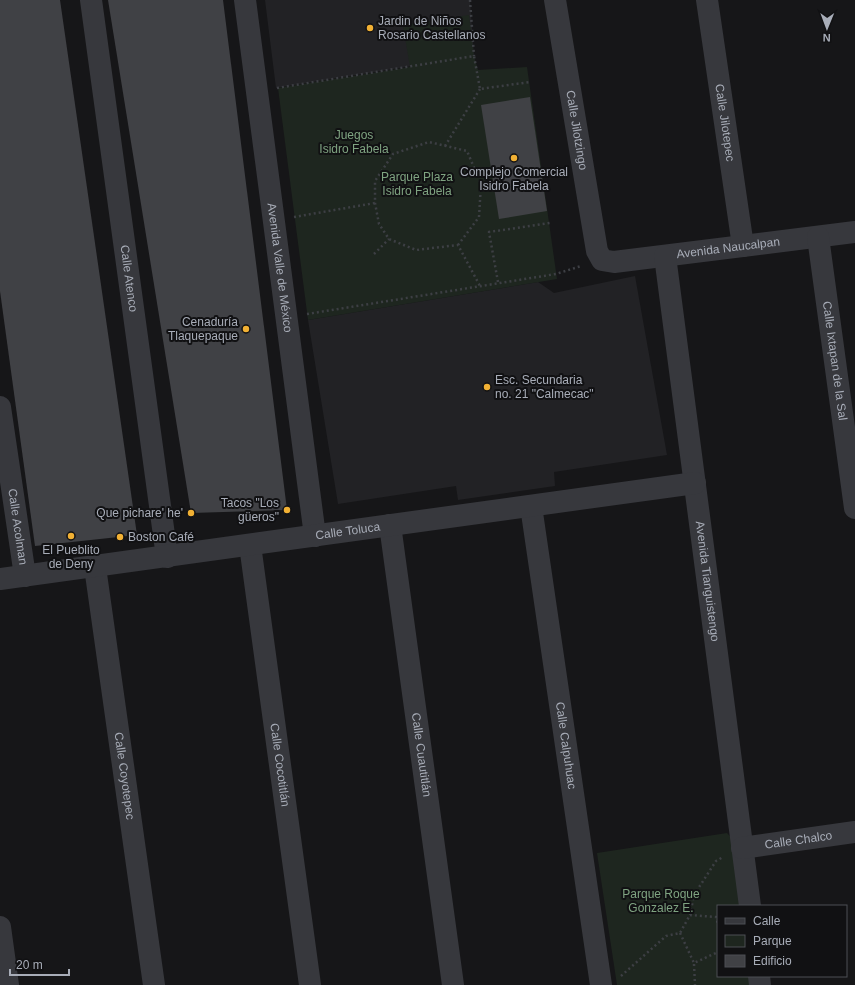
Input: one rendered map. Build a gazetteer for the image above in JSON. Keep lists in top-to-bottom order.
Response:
{
  "streets": {
    "street": [
      "Calle Jilotepec",
      "Calle Jilotzingo",
      "Avenida Naucalpan",
      "Avenida Valle de México",
      "Calle Atenco",
      "Calle Ixtapan de la Sal",
      "Calle Acolman",
      "Calle Toluca",
      "Avenida Tianguistengo",
      "Calle Calpuhuac",
      "Calle Cuautitlán",
      "Calle Cocotitlán",
      "Calle Coyotepec",
      "Calle Chalco"
    ]
  },
  "crossings": [
    ["Calle Jilotepec", "Avenida Naucalpan"],
    ["Calle Jilotzingo", "Avenida Naucalpan"],
    ["Avenida Naucalpan", "Calle Ixtapan de la Sal"],
    ["Avenida Naucalpan", "Avenida Tianguistengo"],
    ["Avenida Valle de México", "Calle Toluca"],
    ["Calle Atenco", "Calle Toluca"],
    ["Calle Acolman", "Calle Toluca"],
    ["Calle Toluca", "Avenida Tianguistengo"],
    ["Calle Toluca", "Calle Calpuhuac"],
    ["Calle Toluca", "Calle Cuautitlán"],
    ["Calle Toluca", "Calle Cocotitlán"],
    ["Calle Toluca", "Calle Coyotepec"],
    ["Avenida Tianguistengo", "Calle Chalco"]
  ],
  "parks": ["Juegos Isidro Fabela", "Parque Plaza Isidro Fabela", "Parque Roque Gonzalez E."],
  "places": [
    "Jardin de Niños Rosario Castellanos",
    "Complejo Comercial Isidro Fabela",
    "Cenaduría Tlaquepaque",
    "Esc. Secundaria no. 21 \"Calmecac\"",
    "Tacos \"Los güeros\"",
    "Que pichare' he'",
    "El Pueblito de Deny",
    "Boston Café"
  ],
  "legend": ["Calle", "Parque", "Edificio"],
  "scale_bar": "20 m",
  "north": "bottom"
}
